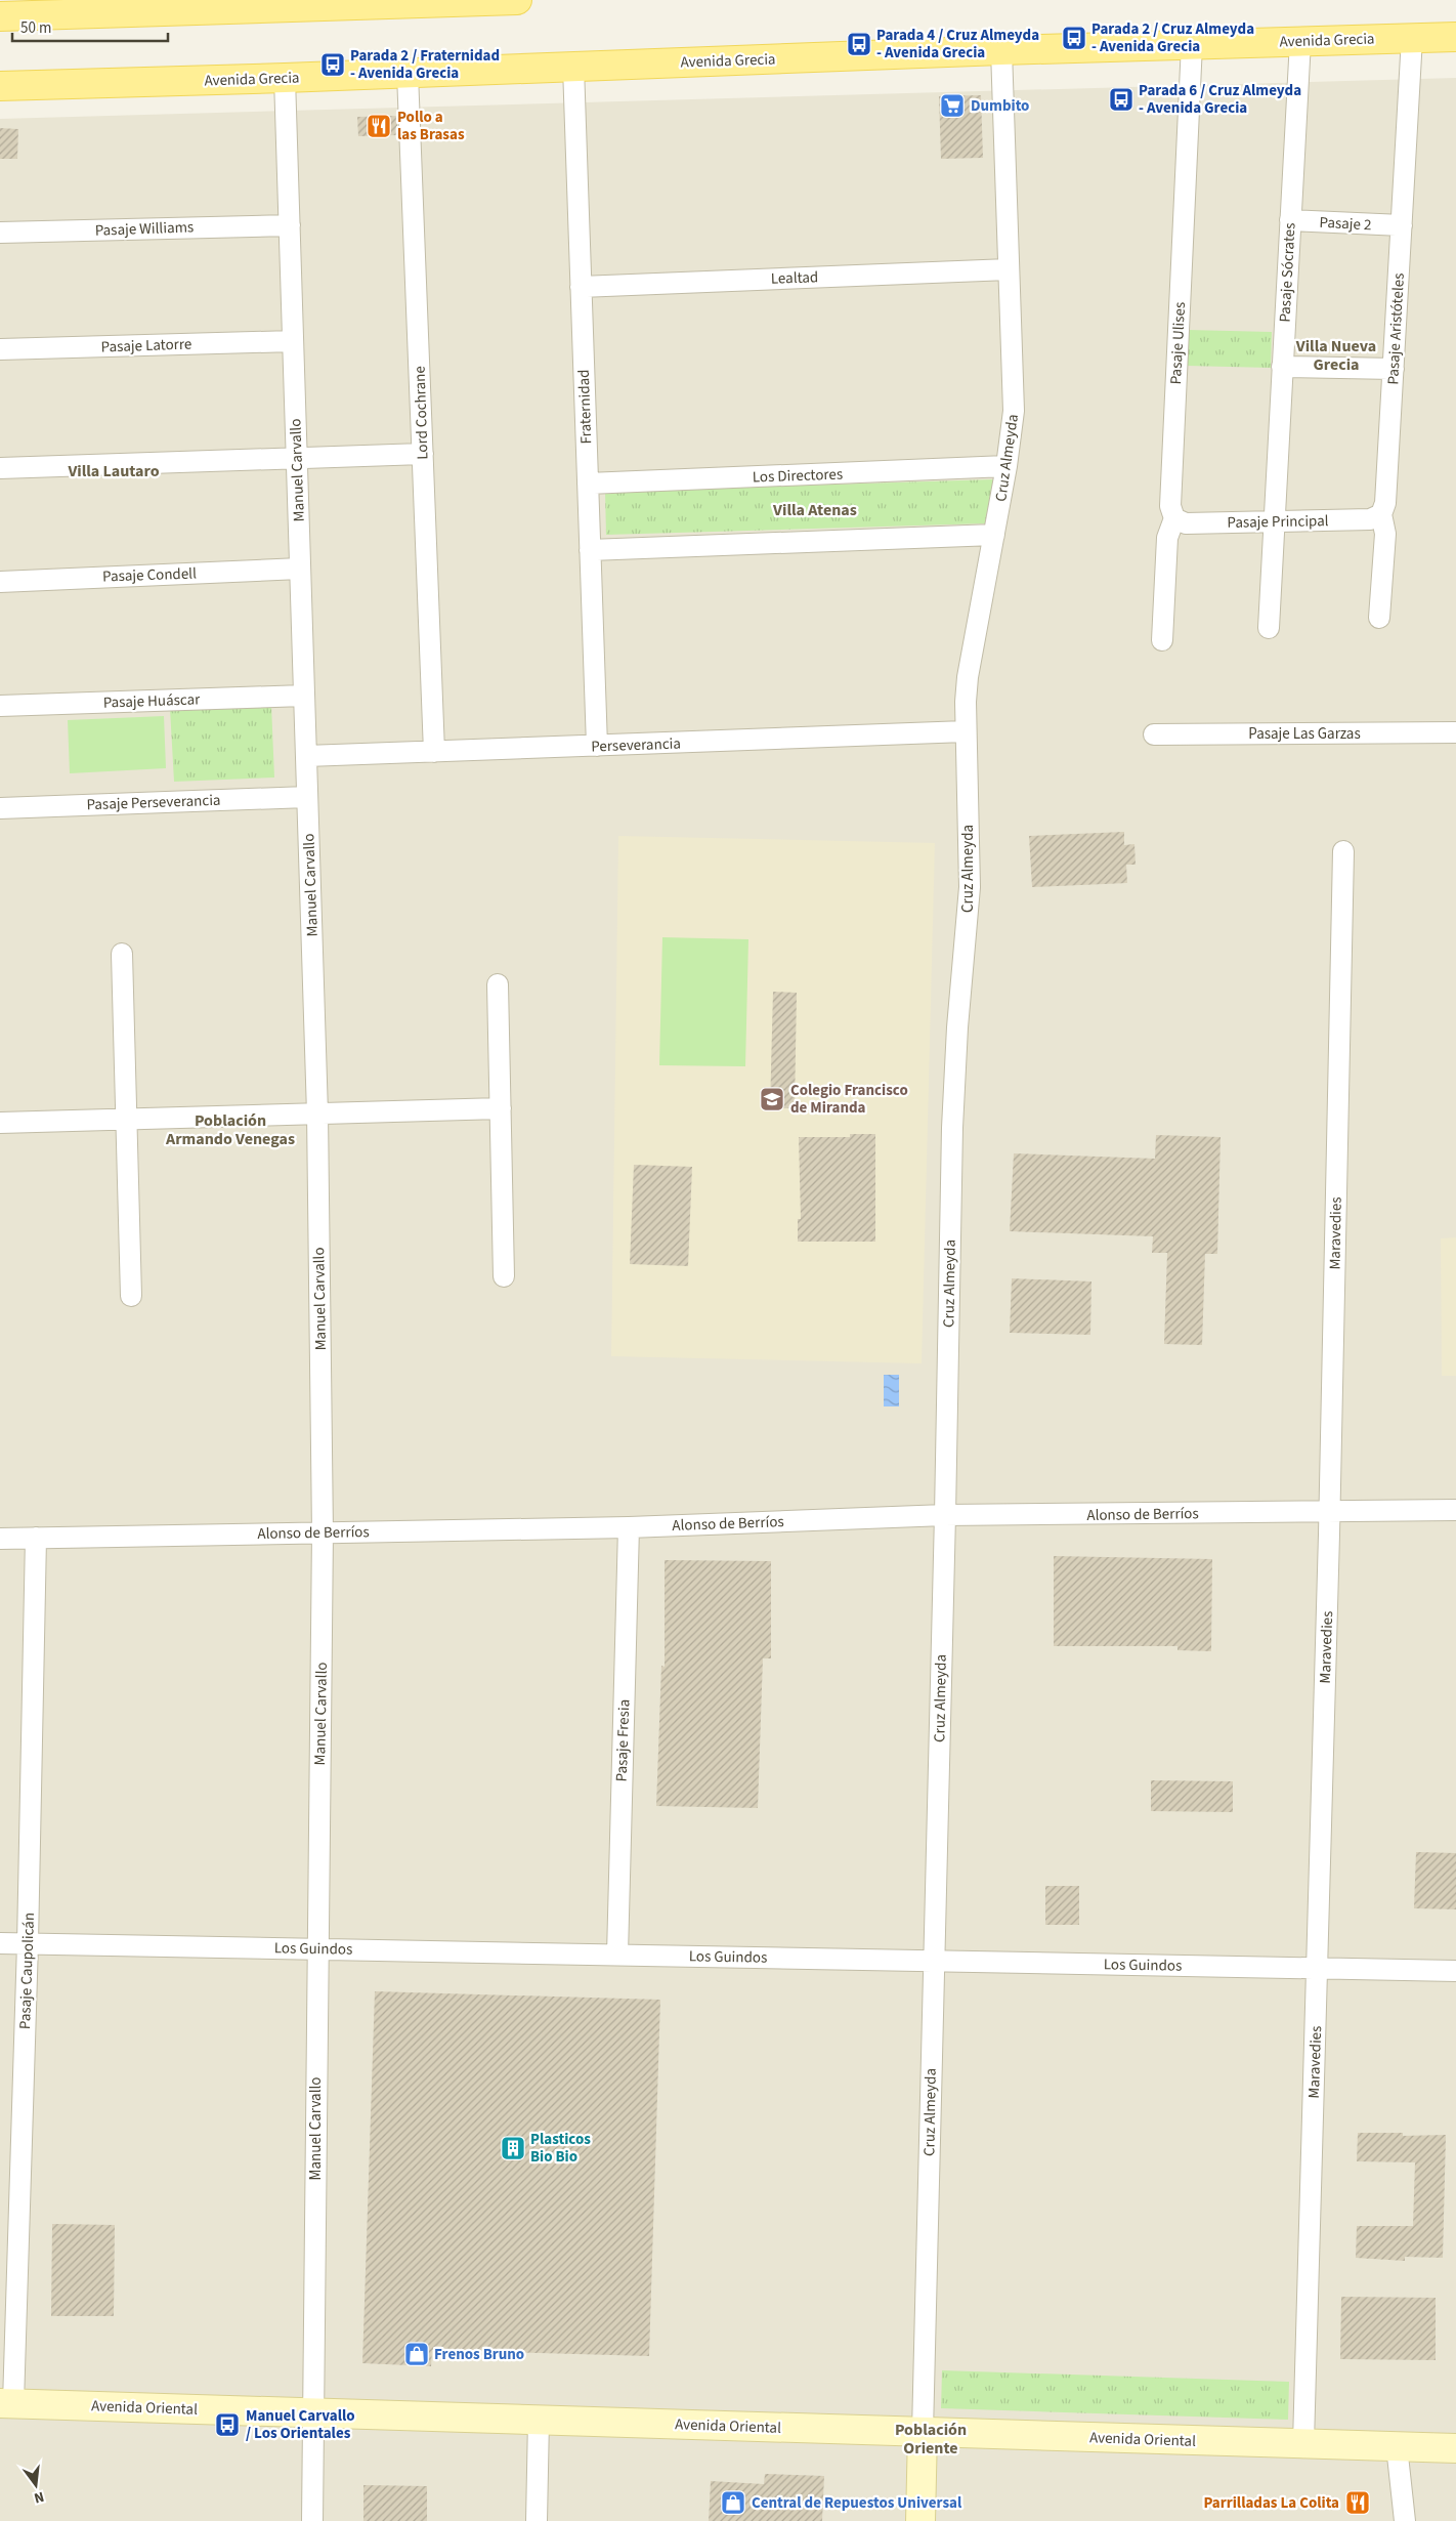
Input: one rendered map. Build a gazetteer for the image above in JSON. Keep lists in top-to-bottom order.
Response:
{
  "streets": {
    "main road": ["Avenida Grecia", "Cruz Almeyda", "Avenida Oriental"],
    "street": [
      "Pasaje 2",
      "Pasaje Williams",
      "Pasaje Sócrates",
      "Lealtad",
      "Pasaje Aristóteles",
      "Pasaje Ulises",
      "Pasaje Latorre",
      "Fraternidad",
      "Lord Cochrane",
      "Manuel Carvallo",
      "Los Directores",
      "Pasaje Principal",
      "Pasaje Condell",
      "Pasaje Huáscar",
      "Pasaje Las Garzas",
      "Perseverancia",
      "Pasaje Perseverancia",
      "Maravedies",
      "Alonso de Berríos",
      "Pasaje Fresia",
      "Los Guindos",
      "Pasaje Caupolicán"
    ]
  },
  "crossings": [
    ["Avenida Grecia", "Pasaje Sócrates"],
    ["Avenida Grecia", "Pasaje Aristóteles"],
    ["Avenida Grecia", "Pasaje Ulises"],
    ["Avenida Grecia", "Fraternidad"],
    ["Avenida Grecia", "Lord Cochrane"],
    ["Avenida Grecia", "Cruz Almeyda"],
    ["Avenida Grecia", "Manuel Carvallo"],
    ["Pasaje 2", "Pasaje Sócrates"],
    ["Pasaje 2", "Pasaje Aristóteles"],
    ["Pasaje Williams", "Manuel Carvallo"],
    ["Pasaje Sócrates", "Pasaje Principal"],
    ["Lealtad", "Fraternidad"],
    ["Lealtad", "Cruz Almeyda"],
    ["Pasaje Aristóteles", "Pasaje Principal"],
    ["Pasaje Ulises", "Pasaje Principal"],
    ["Pasaje Latorre", "Manuel Carvallo"],
    ["Fraternidad", "Los Directores"],
    ["Fraternidad", "Perseverancia"],
    ["Lord Cochrane", "Perseverancia"],
    ["Cruz Almeyda", "Los Directores"],
    ["Cruz Almeyda", "Perseverancia"],
    ["Cruz Almeyda", "Alonso de Berríos"],
    ["Cruz Almeyda", "Los Guindos"],
    ["Cruz Almeyda", "Avenida Oriental"],
    ["Manuel Carvallo", "Pasaje Condell"],
    ["Manuel Carvallo", "Pasaje Huáscar"],
    ["Manuel Carvallo", "Perseverancia"],
    ["Manuel Carvallo", "Pasaje Perseverancia"],
    ["Manuel Carvallo", "Alonso de Berríos"],
    ["Manuel Carvallo", "Los Guindos"],
    ["Manuel Carvallo", "Avenida Oriental"],
    ["Maravedies", "Alonso de Berríos"],
    ["Maravedies", "Los Guindos"],
    ["Maravedies", "Avenida Oriental"],
    ["Alonso de Berríos", "Pasaje Fresia"],
    ["Alonso de Berríos", "Pasaje Caupolicán"],
    ["Pasaje Fresia", "Los Guindos"],
    ["Los Guindos", "Pasaje Caupolicán"],
    ["Pasaje Caupolicán", "Avenida Oriental"]
  ],
  "districts": [
    "Villa Nueva Grecia",
    "Villa Lautaro",
    "Villa Atenas",
    "Población Armando Venegas",
    "Población Oriente"
  ],
  "places": {
    "bus stop": [
      "Parada 2 / Cruz Almeyda - Avenida Grecia",
      "Parada 4 / Cruz Almeyda - Avenida Grecia",
      "Parada 2 / Fraternidad - Avenida Grecia",
      "Parada 6 / Cruz Almeyda - Avenida Grecia",
      "Manuel Carvallo / Los Orientales"
    ],
    "supermarket": ["Dumbito"],
    "restaurant": ["Pollo a las Brasas", "Parrilladas La Colita"],
    "school or university": ["Colegio Francisco de Miranda"],
    "building": ["Plasticos Bio Bio"],
    "shop": ["Frenos Bruno", "Central de Repuestos Universal"]
  },
  "scale_bar": "50 m",
  "north": "bottom"
}
